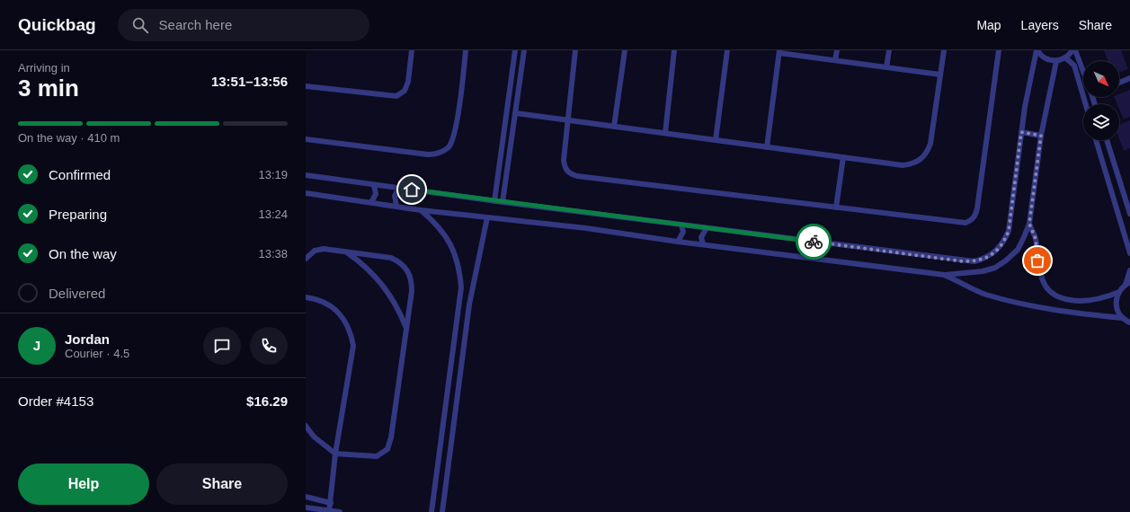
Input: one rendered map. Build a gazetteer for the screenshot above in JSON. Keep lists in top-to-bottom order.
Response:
{
  "north": "bottom right",
  "page": {
    "header": "Quickbag",
    "search": "Search here",
    "nav": ["Map", "Layers", "Share"],
    "heading": ["3 min", "Arriving in", "13:51–13:56"],
    "panel": [
      "Jordan",
      "Courier · 4.5",
      "Order #4153",
      "$16.29"
    ],
    "bar": "On the way · 410 m",
    "list": [
      ["Confirmed", "13:19"],
      ["Preparing", "13:24"],
      ["On the way", "13:38"],
      "Delivered"
    ],
    "round": "J",
    "buttons": ["Help", "Share"]
  }
}
